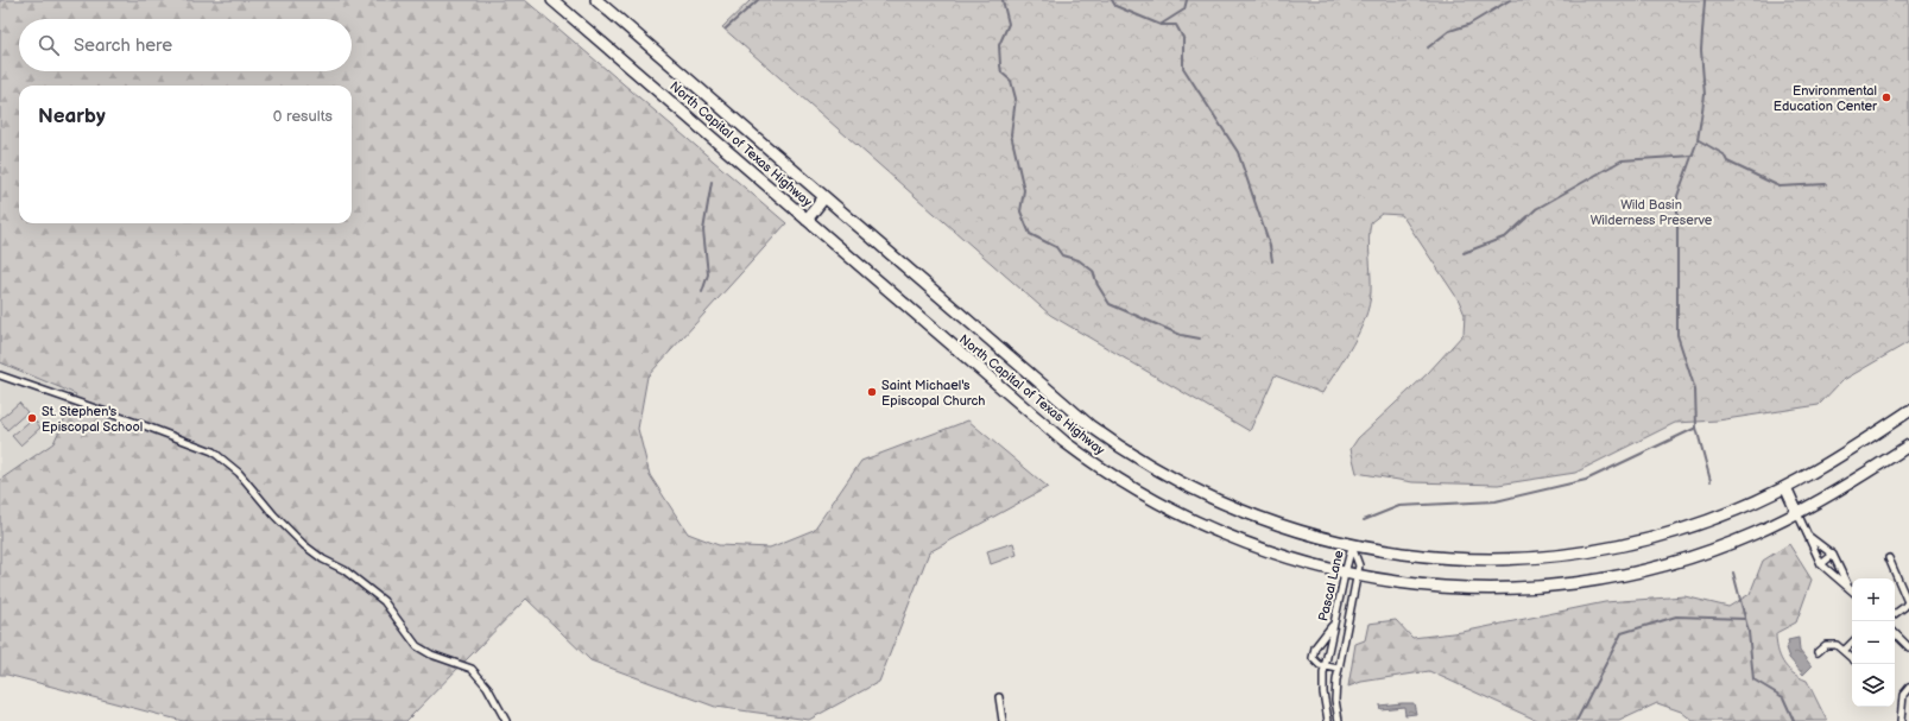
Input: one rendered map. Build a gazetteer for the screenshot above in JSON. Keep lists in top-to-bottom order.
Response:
{
  "streets": {
    "highway": ["North Capital of Texas Highway"],
    "street": ["Pascal Lane"]
  },
  "crossings": [
    ["North Capital of Texas Highway", "Pascal Lane"]
  ],
  "parks": ["Wild Basin Wilderness Preserve"],
  "places": ["Environmental Education Center", "Saint Michael's Episcopal Church", "St. Stephen's Episcopal School"],
  "page": {
    "search": "Search here",
    "heading": ["Nearby", "0 results"],
    "map_buttons": ["+", "−"]
  }
}
